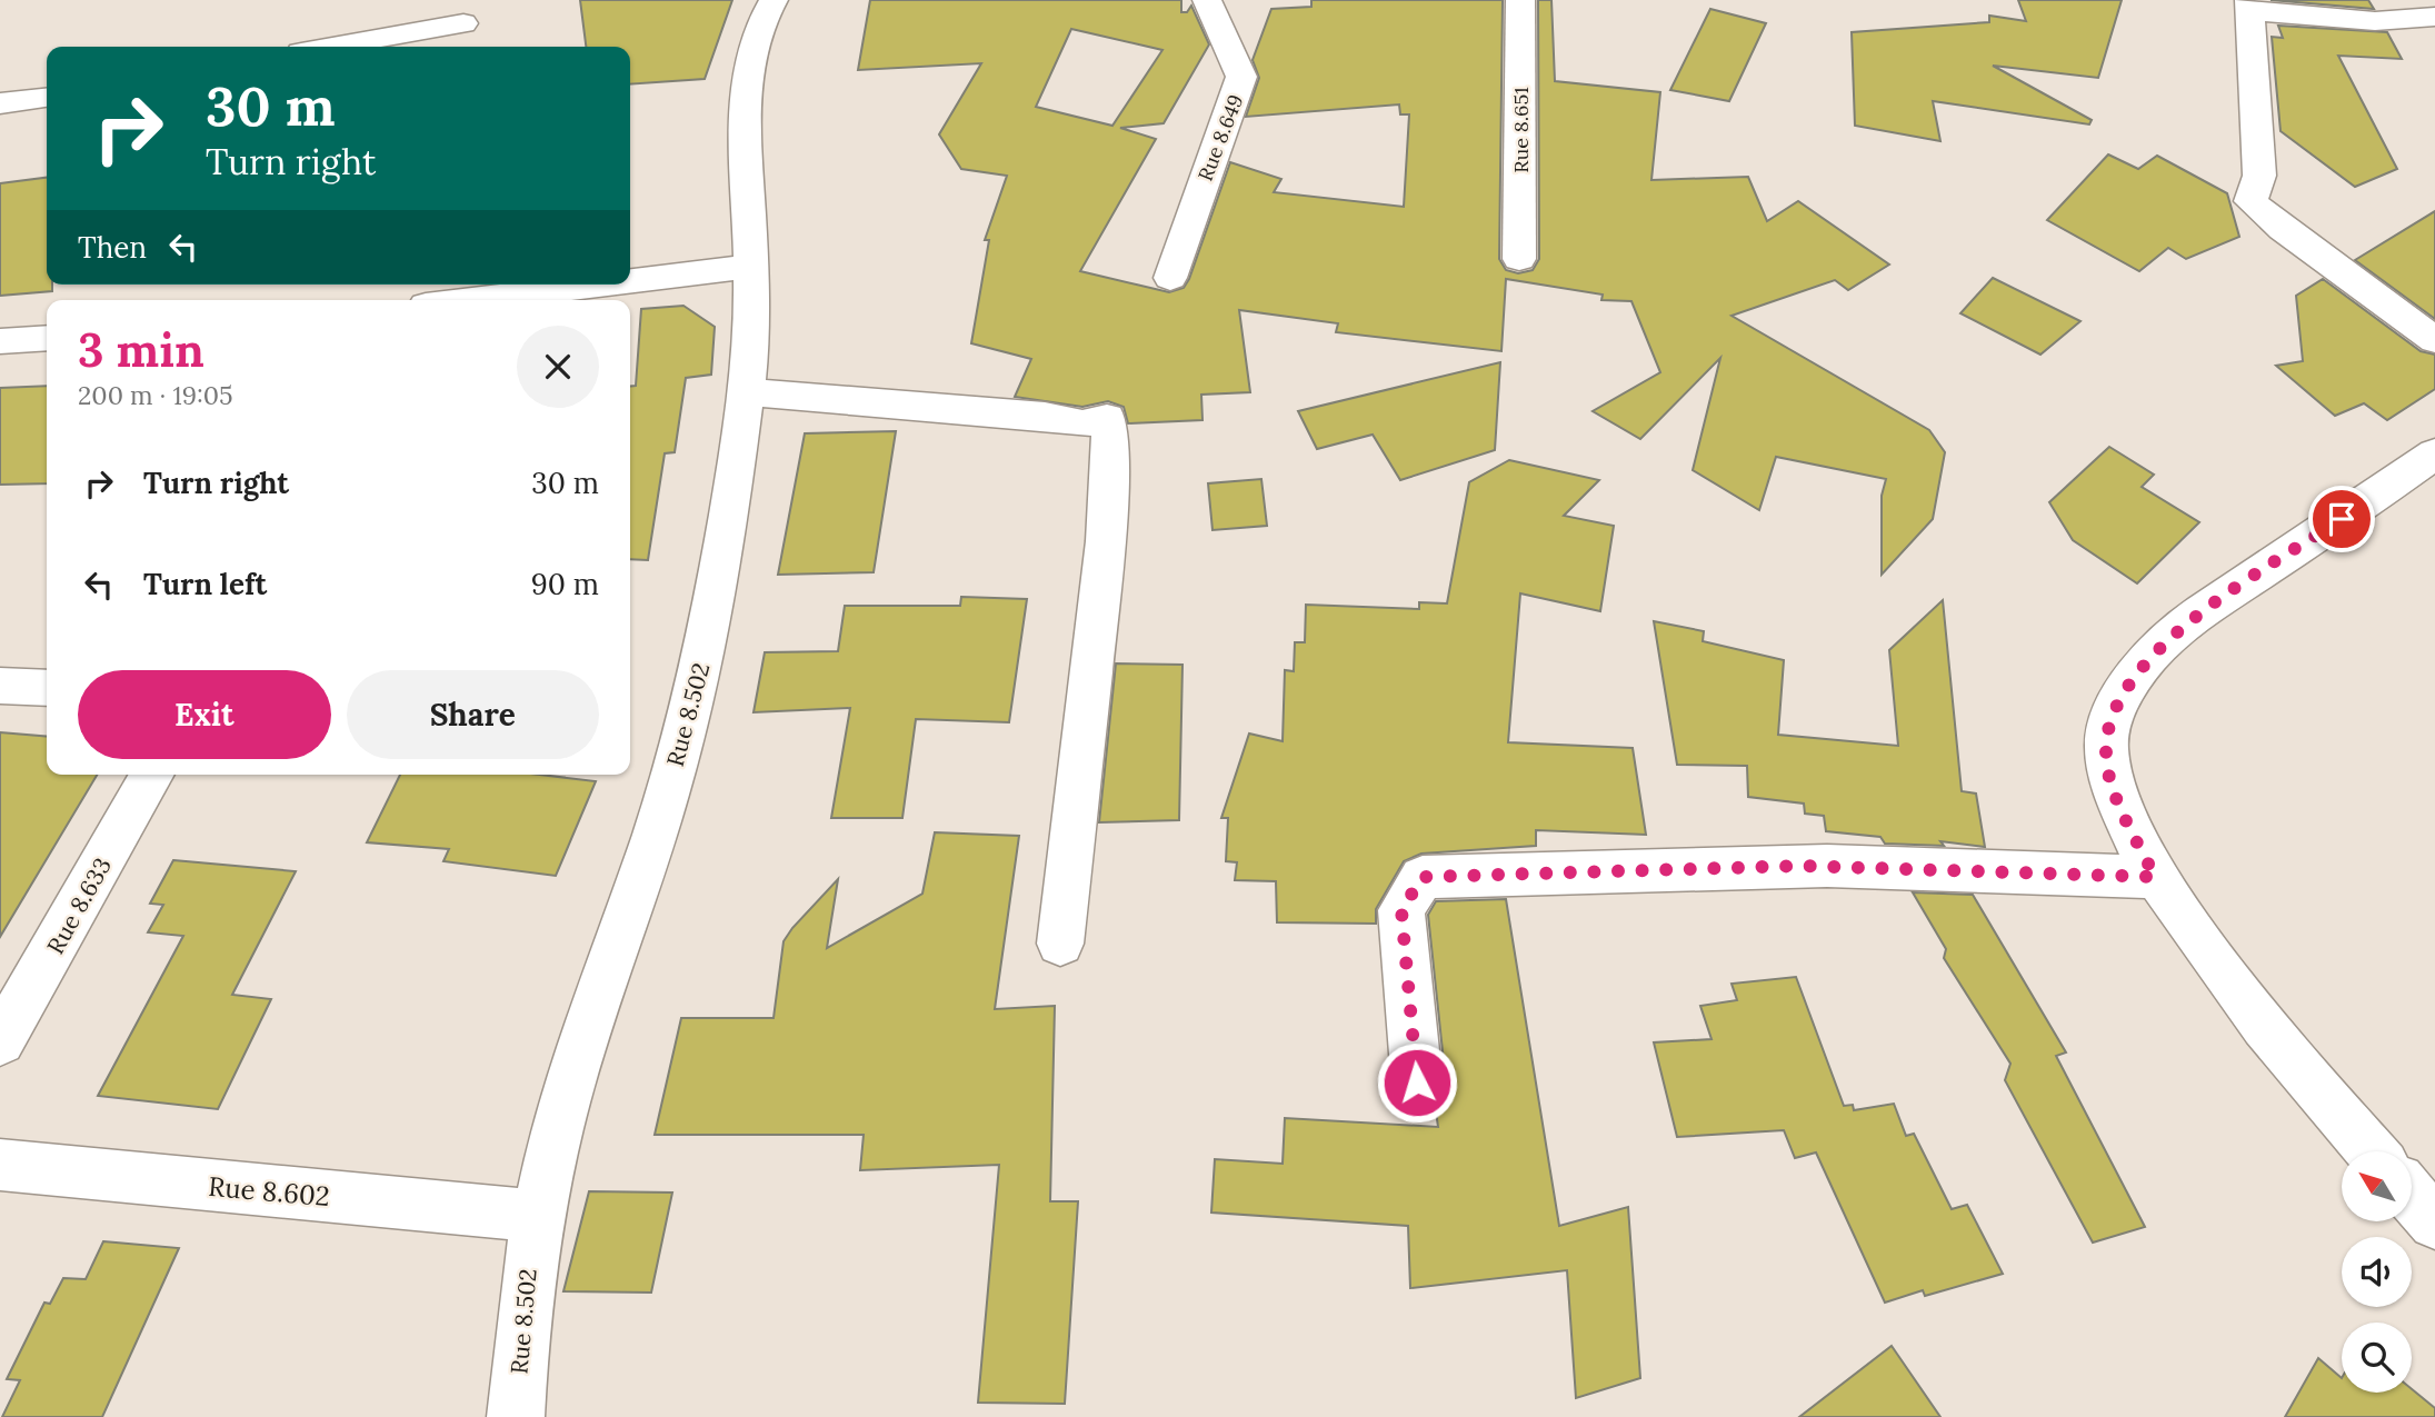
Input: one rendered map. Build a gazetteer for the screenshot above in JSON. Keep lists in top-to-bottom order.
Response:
{
  "streets": {
    "street": [
      "Rue 8.651",
      "Rue 8.649",
      "Rue 8.502",
      "Rue 8.633",
      "Rue 8.602"
    ]
  },
  "crossings": [
    ["Rue 8.502", "Rue 8.602"]
  ],
  "north": "top left",
  "page": {
    "turn": ["30 m", "Turn right"],
    "then": "Then",
    "heading": ["3 min", "200 m · 19:05"],
    "list": [
      {
        "name": "Turn right",
        "value": "30 m"
      },
      {
        "name": "Turn left",
        "value": "90 m"
      }
    ],
    "buttons": ["Exit", "Share"]
  }
}
